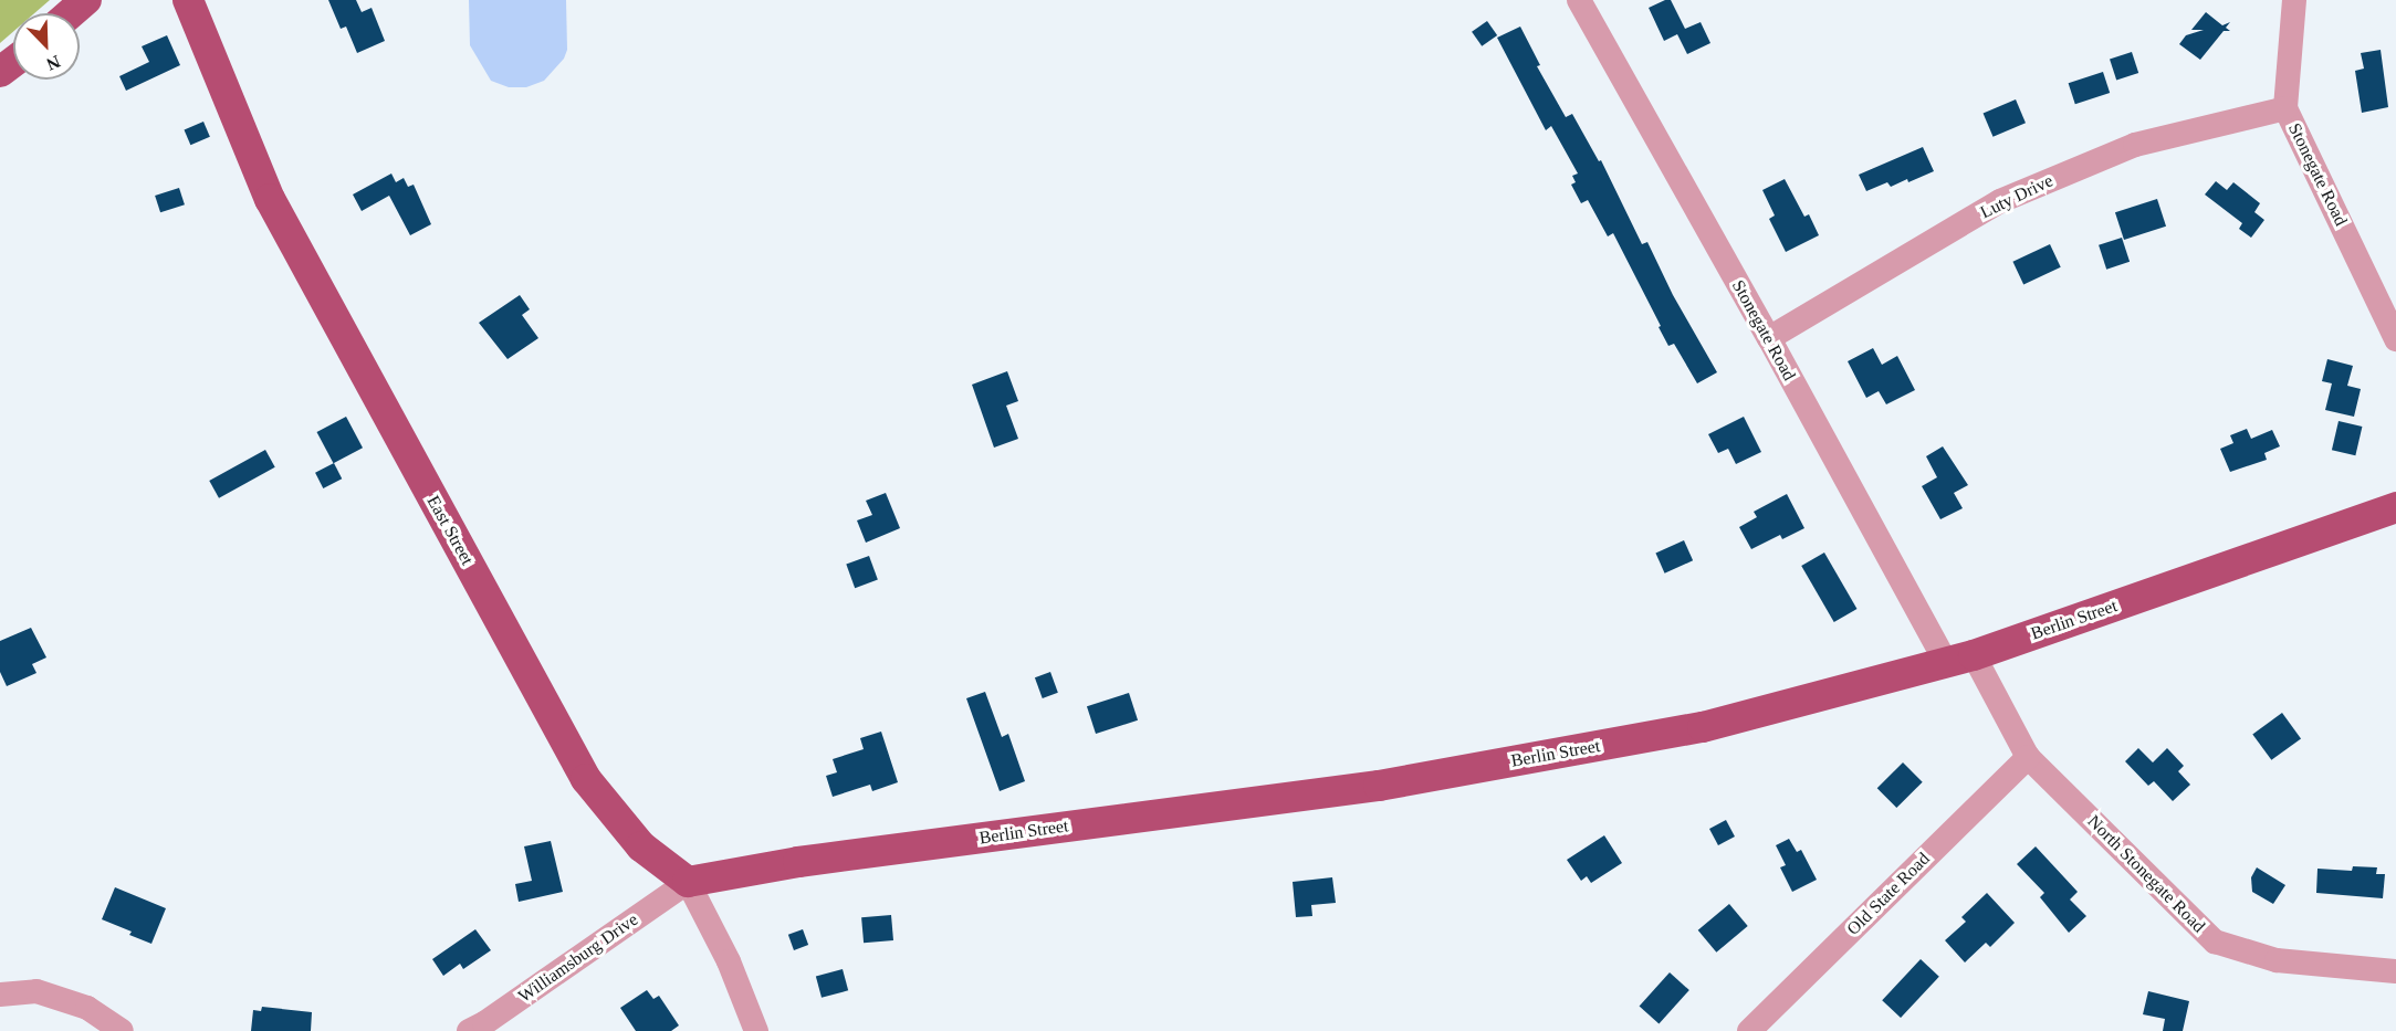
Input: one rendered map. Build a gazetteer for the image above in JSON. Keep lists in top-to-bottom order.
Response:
{
  "streets": {
    "main road": ["East Street", "Berlin Street"],
    "street": [
      "Stonegate Road",
      "Luty Drive",
      "North Stonegate Road",
      "Old State Road",
      "Williamsburg Drive"
    ]
  },
  "crossings": [
    ["Stonegate Road", "Luty Drive"],
    ["Stonegate Road", "Berlin Street"],
    ["Stonegate Road", "North Stonegate Road"],
    ["East Street", "Berlin Street"],
    ["East Street", "Williamsburg Drive"],
    ["Berlin Street", "North Stonegate Road"],
    ["Berlin Street", "Williamsburg Drive"],
    ["North Stonegate Road", "Old State Road"]
  ],
  "north": "bottom right"
}
